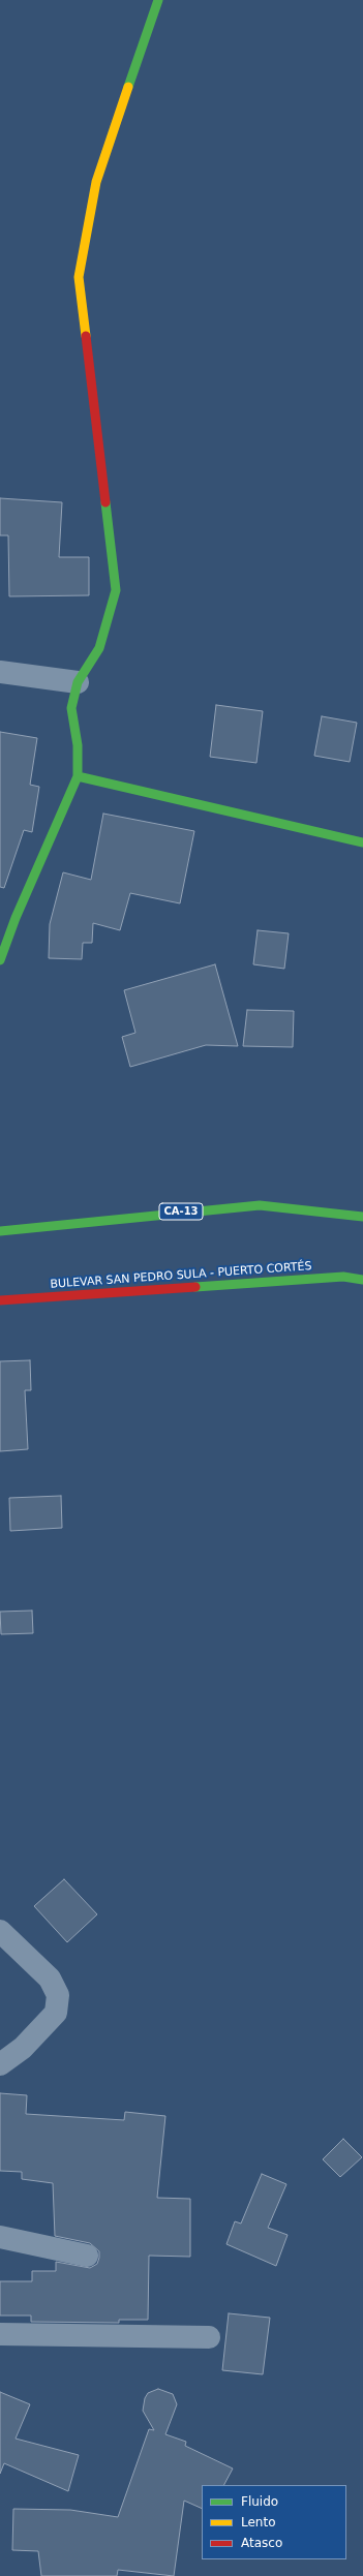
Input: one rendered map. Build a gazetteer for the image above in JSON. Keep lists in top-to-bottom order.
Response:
{
  "streets": {
    "main road": ["CA-13", "BULEVAR SAN PEDRO SULA - PUERTO CORTÉS"]
  },
  "legend": ["Fluido", "Lento", "Atasco"]
}
